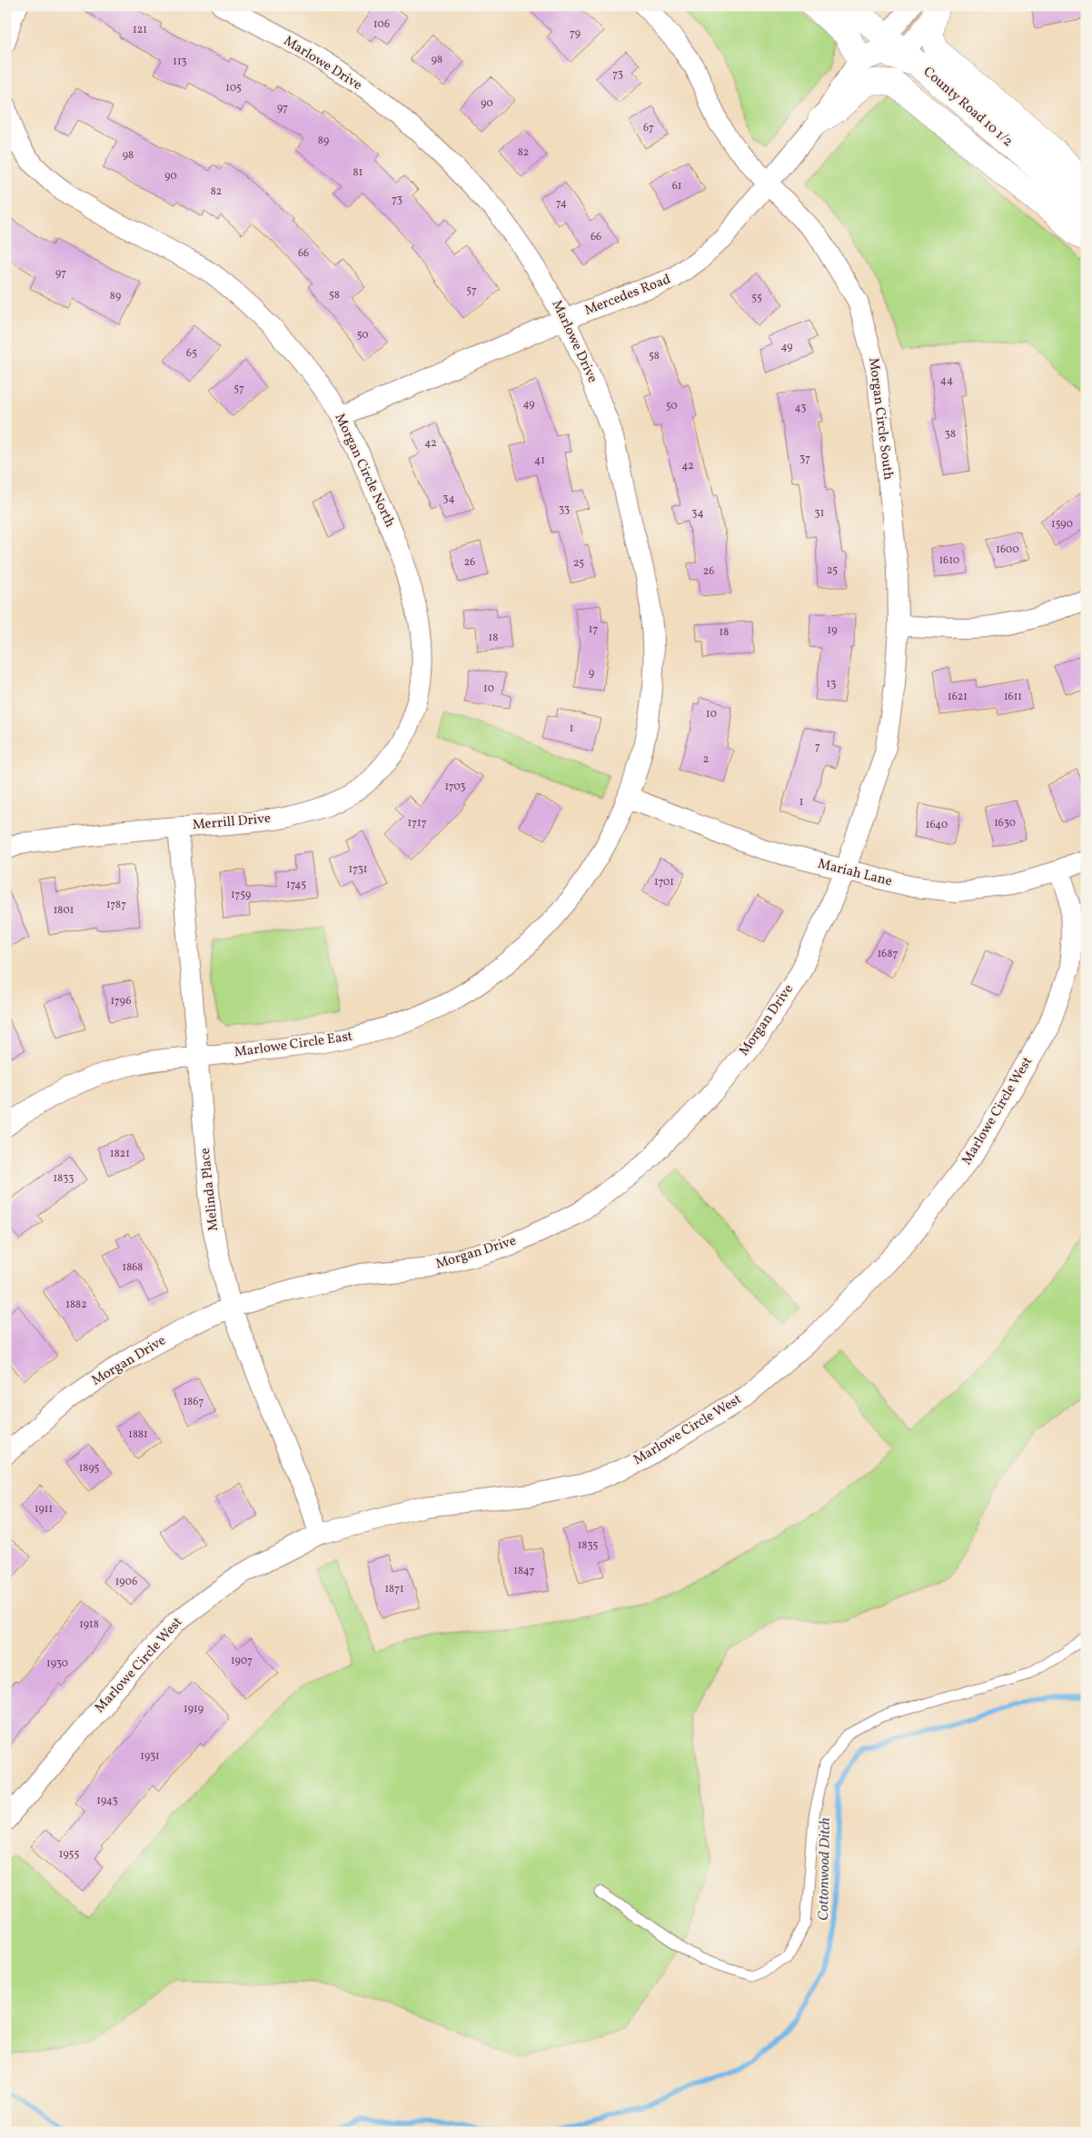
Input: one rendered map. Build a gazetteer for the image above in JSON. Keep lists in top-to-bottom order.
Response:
{
  "streets": {
    "street": [
      "Marlowe Drive",
      "County Road 10 1/2",
      "Mercedes Road",
      "Morgan Circle South",
      "Morgan Circle North",
      "Merrill Drive",
      "Mariah Lane",
      "Morgan Drive",
      "Marlowe Circle East",
      "Marlowe Circle West",
      "Melinda Place"
    ]
  },
  "crossings": [
    ["Marlowe Drive", "Mercedes Road"],
    ["Marlowe Drive", "Mariah Lane"],
    ["Marlowe Drive", "Marlowe Circle East"],
    ["Mercedes Road", "Morgan Circle South"],
    ["Mercedes Road", "Morgan Circle North"],
    ["Morgan Circle South", "Mariah Lane"],
    ["Morgan Circle South", "Morgan Drive"],
    ["Morgan Circle North", "Merrill Drive"],
    ["Merrill Drive", "Melinda Place"],
    ["Mariah Lane", "Morgan Drive"],
    ["Mariah Lane", "Marlowe Circle East"],
    ["Mariah Lane", "Marlowe Circle West"],
    ["Morgan Drive", "Melinda Place"],
    ["Marlowe Circle East", "Melinda Place"],
    ["Marlowe Circle West", "Melinda Place"]
  ],
  "water": ["Cottonwood Ditch"],
  "house_numbers": [
    "106",
    "121",
    "79",
    "98",
    "113",
    "73",
    "105",
    "90",
    "97",
    "67",
    "89",
    "82",
    "98",
    "81",
    "90",
    "61",
    "82",
    "73",
    "74",
    "66",
    "66",
    "97",
    "57",
    "58",
    "89",
    "55",
    "50",
    "49",
    "65",
    "58",
    "44",
    "57",
    "49",
    "50",
    "43",
    "38",
    "42",
    "37",
    "41",
    "42",
    "34",
    "33",
    "34",
    "31",
    "1590",
    "1600",
    "1610",
    "26",
    "25",
    "25",
    "26",
    "17",
    "19",
    "18",
    "18",
    "9",
    "13",
    "10",
    "1621",
    "1611",
    "10",
    "1",
    "7",
    "2",
    "1703",
    "1",
    "1717",
    "1630",
    "1640",
    "1731",
    "1701",
    "1745",
    "1759",
    "1787",
    "1801",
    "1687",
    "1796",
    "1821",
    "1833",
    "1868",
    "1882",
    "1867",
    "1881",
    "1895",
    "1911",
    "1835",
    "1847",
    "1906",
    "1871",
    "1918",
    "1907",
    "1930",
    "1919",
    "1931",
    "1943",
    "1955"
  ]
}
